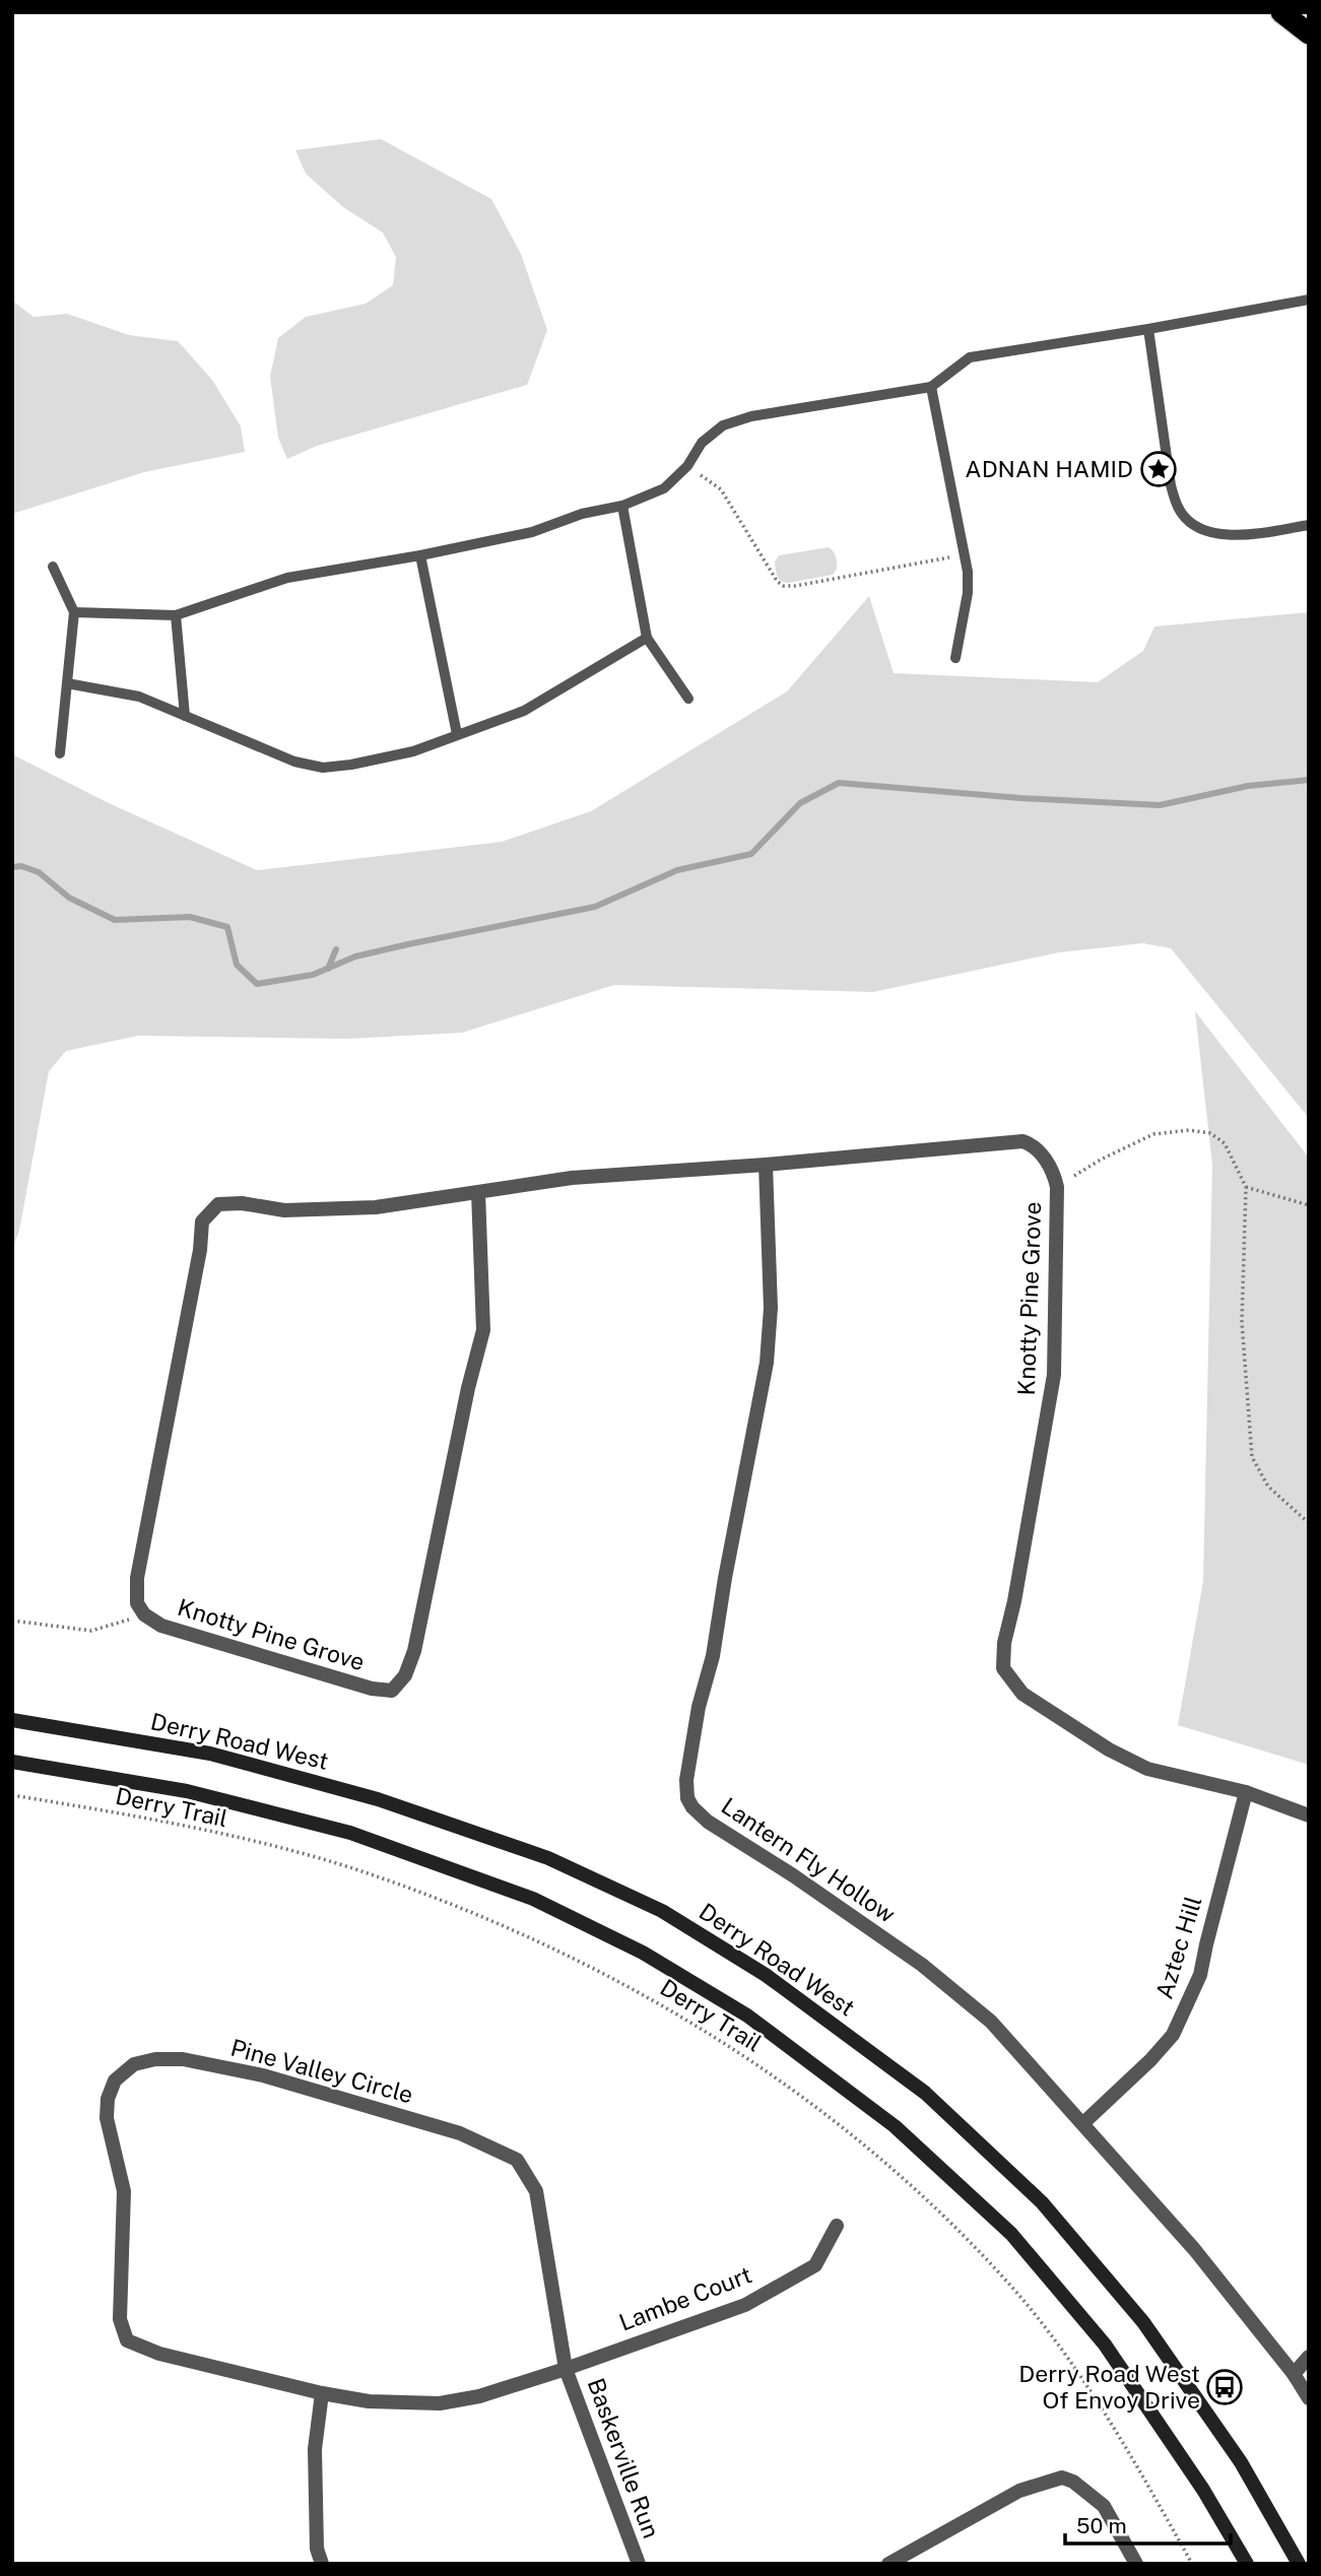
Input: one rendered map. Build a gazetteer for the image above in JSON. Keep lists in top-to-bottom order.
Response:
{
  "streets": {
    "main road": ["Derry Road West"],
    "street": [
      "Knotty Pine Grove",
      "Lantern Fly Hollow",
      "Aztec Hill",
      "Pine Valley Circle",
      "Lambe Court",
      "Baskerville Run"
    ],
    "path": ["Derry Trail"]
  },
  "crossings": [
    ["Knotty Pine Grove", "Lantern Fly Hollow"],
    ["Knotty Pine Grove", "Aztec Hill"],
    ["Lantern Fly Hollow", "Aztec Hill"],
    ["Pine Valley Circle", "Lambe Court"],
    ["Pine Valley Circle", "Baskerville Run"],
    ["Lambe Court", "Baskerville Run"]
  ],
  "places": {
    "place": ["ADNAN HAMID"],
    "bus stop": ["Derry Road West Of Envoy Drive"]
  },
  "scale_bar": "50 m"
}
